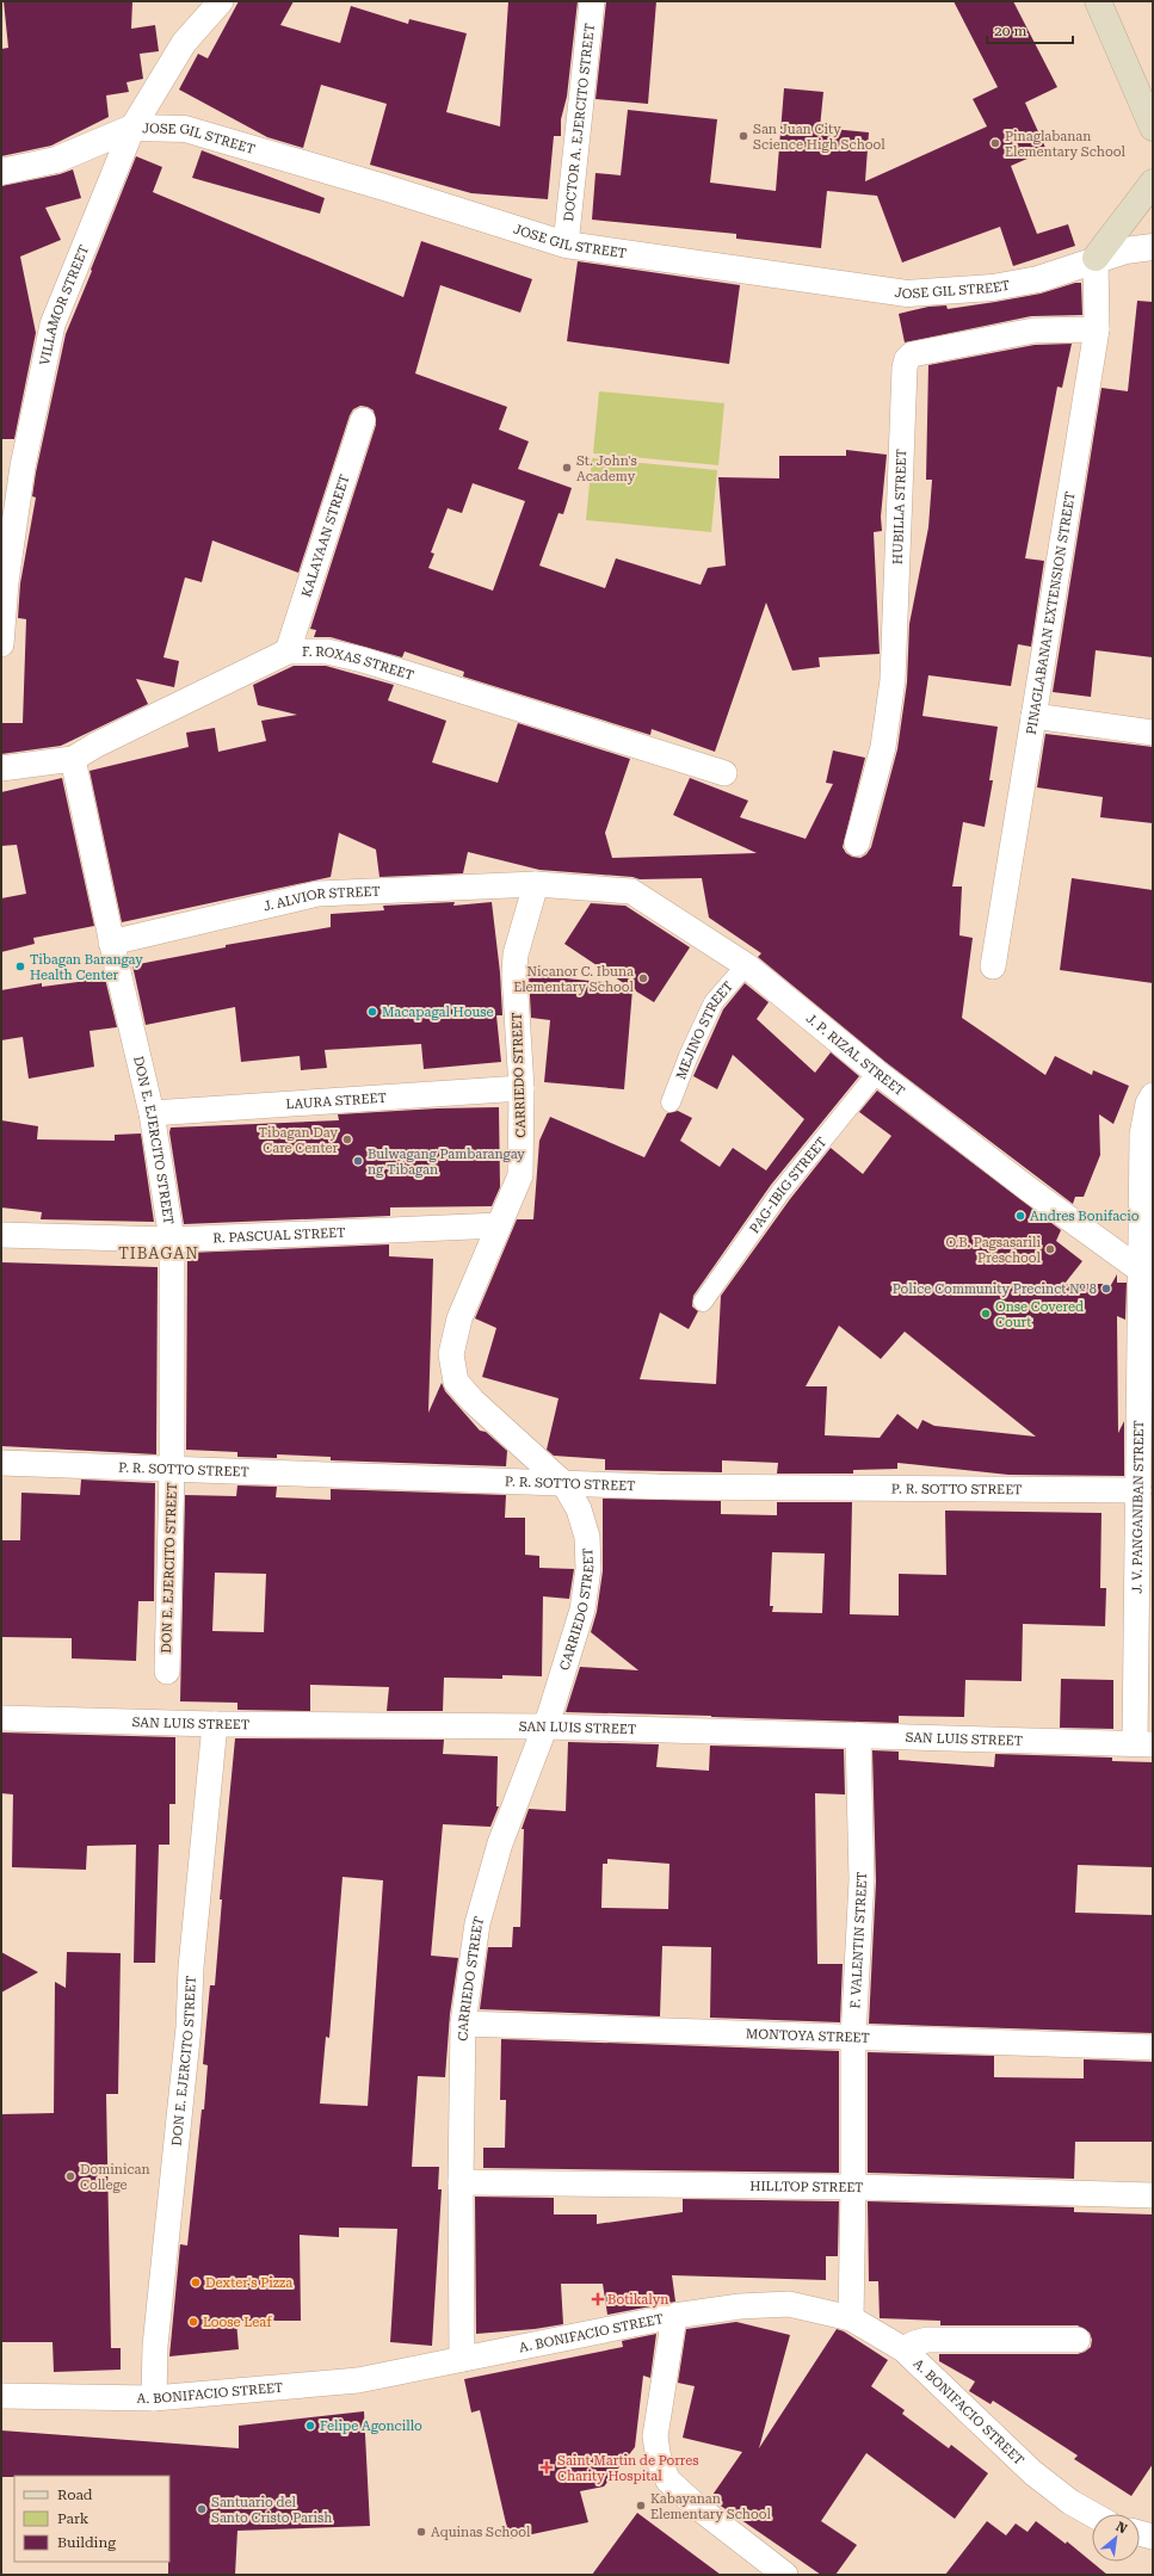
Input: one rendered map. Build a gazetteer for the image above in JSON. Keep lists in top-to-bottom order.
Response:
{
  "streets": {
    "street": [
      "DOCTOR A. EJERCITO STREET",
      "JOSE GIL STREET",
      "VILLAMOR STREET",
      "HUBILLA STREET",
      "KALAYAAN STREET",
      "PINAGLABANAN EXTENSION STREET",
      "F. ROXAS STREET",
      "J. ALVIOR STREET",
      "MEJINO STREET",
      "J. P. RIZAL STREET",
      "CARRIEDO STREET",
      "LAURA STREET",
      "DON E. EJERCITO STREET",
      "PAG-IBIG STREET",
      "R. PASCUAL STREET",
      "P. R. SOTTO STREET",
      "J. V. PANGANIBAN STREET",
      "SAN LUIS STREET",
      "F. VALENTIN STREET",
      "MONTOYA STREET",
      "HILLTOP STREET",
      "A. BONIFACIO STREET"
    ]
  },
  "crossings": [
    ["DOCTOR A. EJERCITO STREET", "JOSE GIL STREET"],
    ["JOSE GIL STREET", "VILLAMOR STREET"],
    ["JOSE GIL STREET", "PINAGLABANAN EXTENSION STREET"],
    ["HUBILLA STREET", "PINAGLABANAN EXTENSION STREET"],
    ["KALAYAAN STREET", "F. ROXAS STREET"],
    ["F. ROXAS STREET", "DON E. EJERCITO STREET"],
    ["J. ALVIOR STREET", "J. P. RIZAL STREET"],
    ["J. ALVIOR STREET", "CARRIEDO STREET"],
    ["J. ALVIOR STREET", "DON E. EJERCITO STREET"],
    ["MEJINO STREET", "J. P. RIZAL STREET"],
    ["J. P. RIZAL STREET", "CARRIEDO STREET"],
    ["J. P. RIZAL STREET", "PAG-IBIG STREET"],
    ["J. P. RIZAL STREET", "J. V. PANGANIBAN STREET"],
    ["CARRIEDO STREET", "LAURA STREET"],
    ["CARRIEDO STREET", "R. PASCUAL STREET"],
    ["CARRIEDO STREET", "P. R. SOTTO STREET"],
    ["CARRIEDO STREET", "SAN LUIS STREET"],
    ["CARRIEDO STREET", "MONTOYA STREET"],
    ["CARRIEDO STREET", "HILLTOP STREET"],
    ["CARRIEDO STREET", "A. BONIFACIO STREET"],
    ["LAURA STREET", "DON E. EJERCITO STREET"],
    ["DON E. EJERCITO STREET", "R. PASCUAL STREET"],
    ["DON E. EJERCITO STREET", "P. R. SOTTO STREET"],
    ["DON E. EJERCITO STREET", "SAN LUIS STREET"],
    ["DON E. EJERCITO STREET", "A. BONIFACIO STREET"],
    ["P. R. SOTTO STREET", "J. V. PANGANIBAN STREET"],
    ["J. V. PANGANIBAN STREET", "SAN LUIS STREET"],
    ["SAN LUIS STREET", "F. VALENTIN STREET"],
    ["F. VALENTIN STREET", "MONTOYA STREET"],
    ["F. VALENTIN STREET", "HILLTOP STREET"],
    ["F. VALENTIN STREET", "A. BONIFACIO STREET"]
  ],
  "districts": ["TIBAGAN"],
  "places": {
    "other": [
      "San Juan City Science High School",
      "Pinaglabanan Elementary School",
      "St. John's Academy",
      "Tibagan Barangay Health Center",
      "Nicanor C. Ibuna Elementary School",
      "Macapagal House",
      "Tibagan Day Care Center",
      "Bulwagang Pambarangay ng Tibagan",
      "Andres Bonifacio",
      "O.B. Pagsasarili Preschool",
      "Police Community Precinct № 8",
      "Onse Covered Court",
      "Dominican College",
      "Dexter's Pizza",
      "Loose Leaf",
      "Felipe Agoncillo",
      "Kabayanan Elementary School",
      "Santuario del Santo Cristo Parish",
      "Aquinas School"
    ],
    "health": ["Botikalyn", "Saint Martin de Porres Charity Hospital"]
  },
  "legend": ["Road", "Park", "Building"],
  "scale_bar": "20 m",
  "north": "top right"
}
